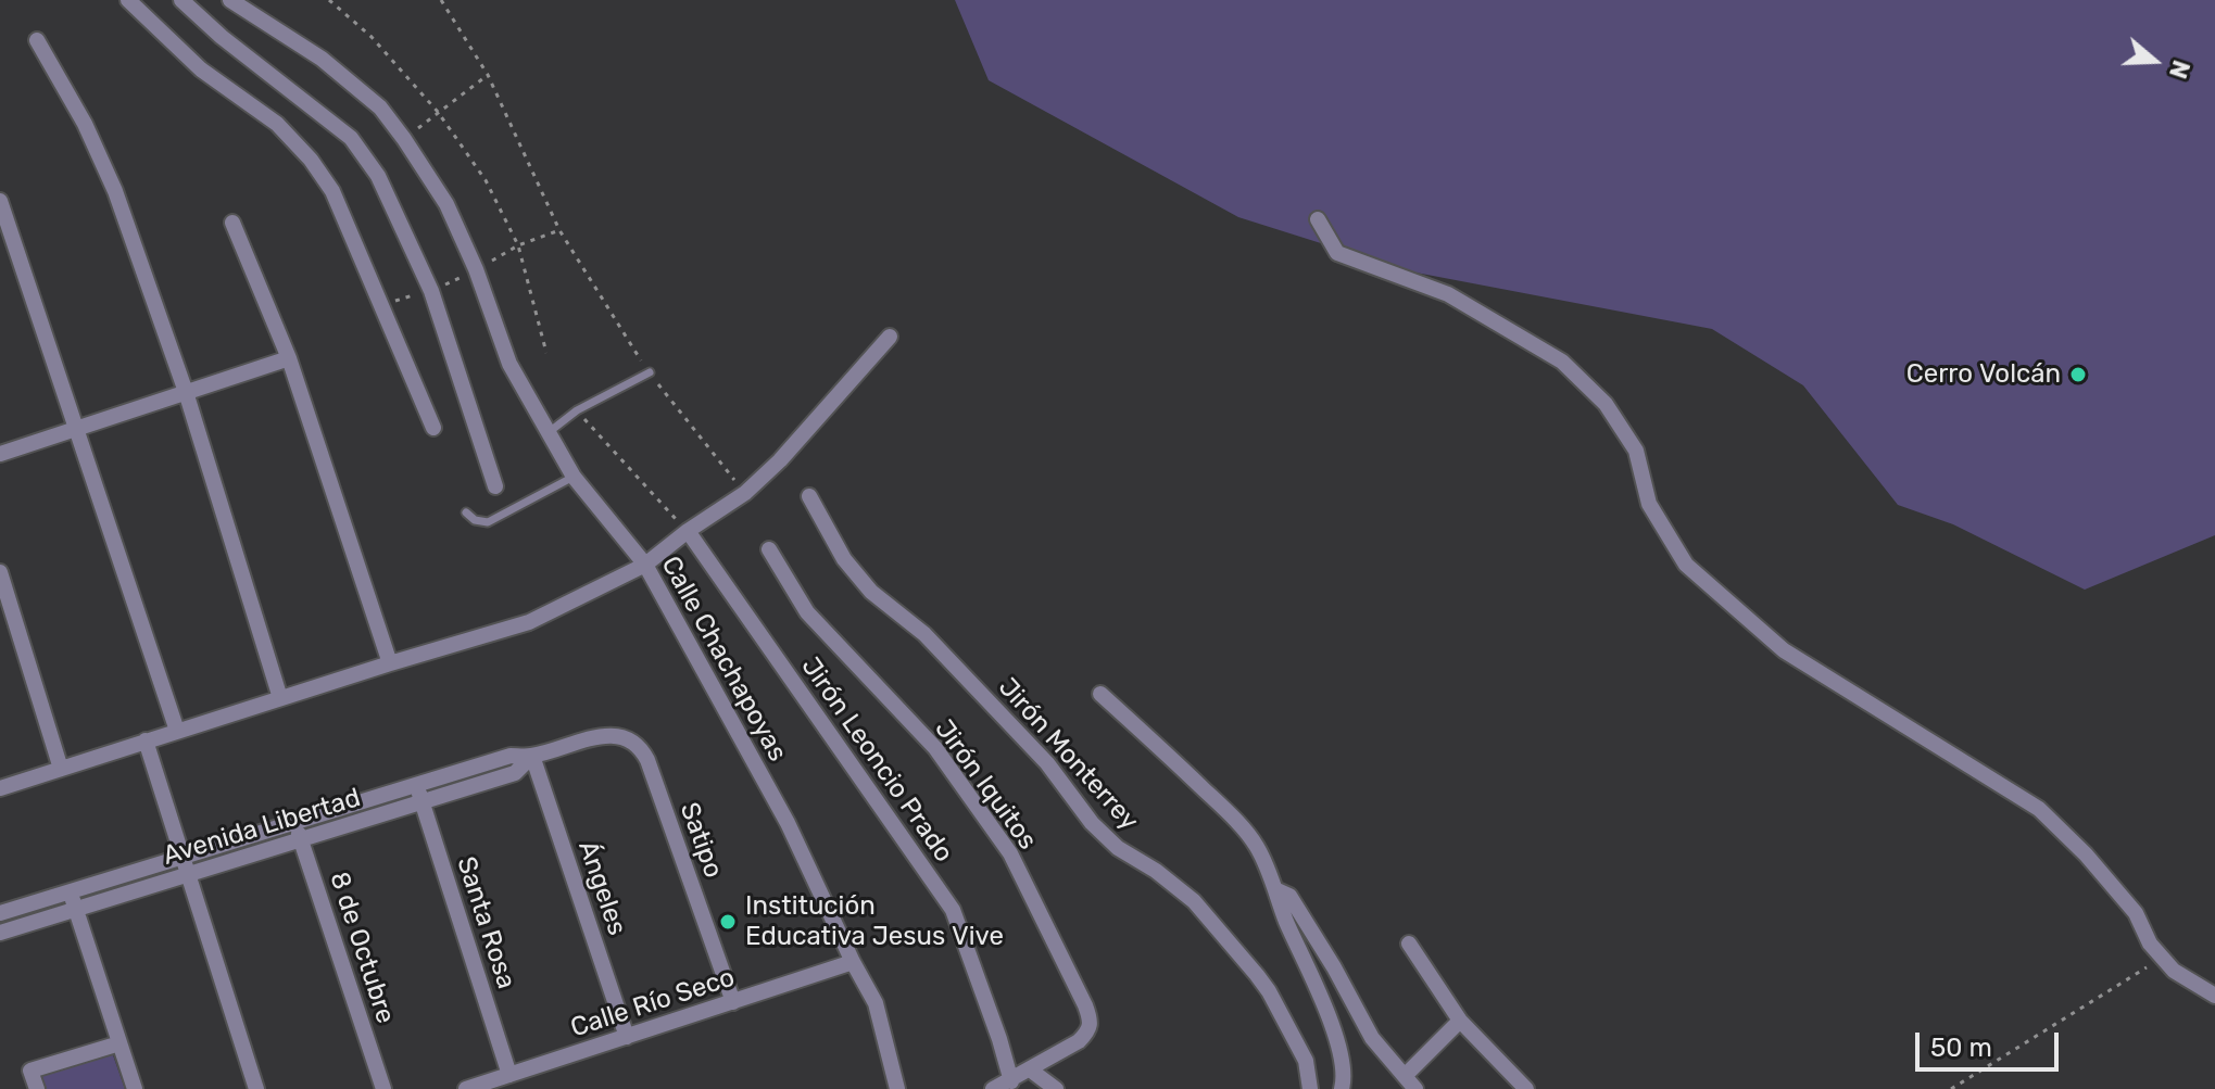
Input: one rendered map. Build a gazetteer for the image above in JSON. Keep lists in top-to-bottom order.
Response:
{
  "streets": {
    "street": [
      "Calle Chachapoyas",
      "Jirón Monterrey",
      "Jirón Leoncio Prado",
      "Jirón Iquitos",
      "Avenida Libertad",
      "Satipo",
      "Ángeles",
      "Santa Rosa",
      "8 de Octubre",
      "Calle Río Seco"
    ]
  },
  "crossings": [
    ["Calle Chachapoyas", "Calle Río Seco"],
    ["Avenida Libertad", "Satipo"],
    ["Avenida Libertad", "Ángeles"],
    ["Avenida Libertad", "Santa Rosa"],
    ["Avenida Libertad", "8 de Octubre"],
    ["Satipo", "Calle Río Seco"],
    ["Ángeles", "Calle Río Seco"],
    ["Santa Rosa", "Calle Río Seco"]
  ],
  "places": ["Cerro Volcán", "Institución Educativa Jesus Vive"],
  "scale_bar": "50 m",
  "north": "right"
}
